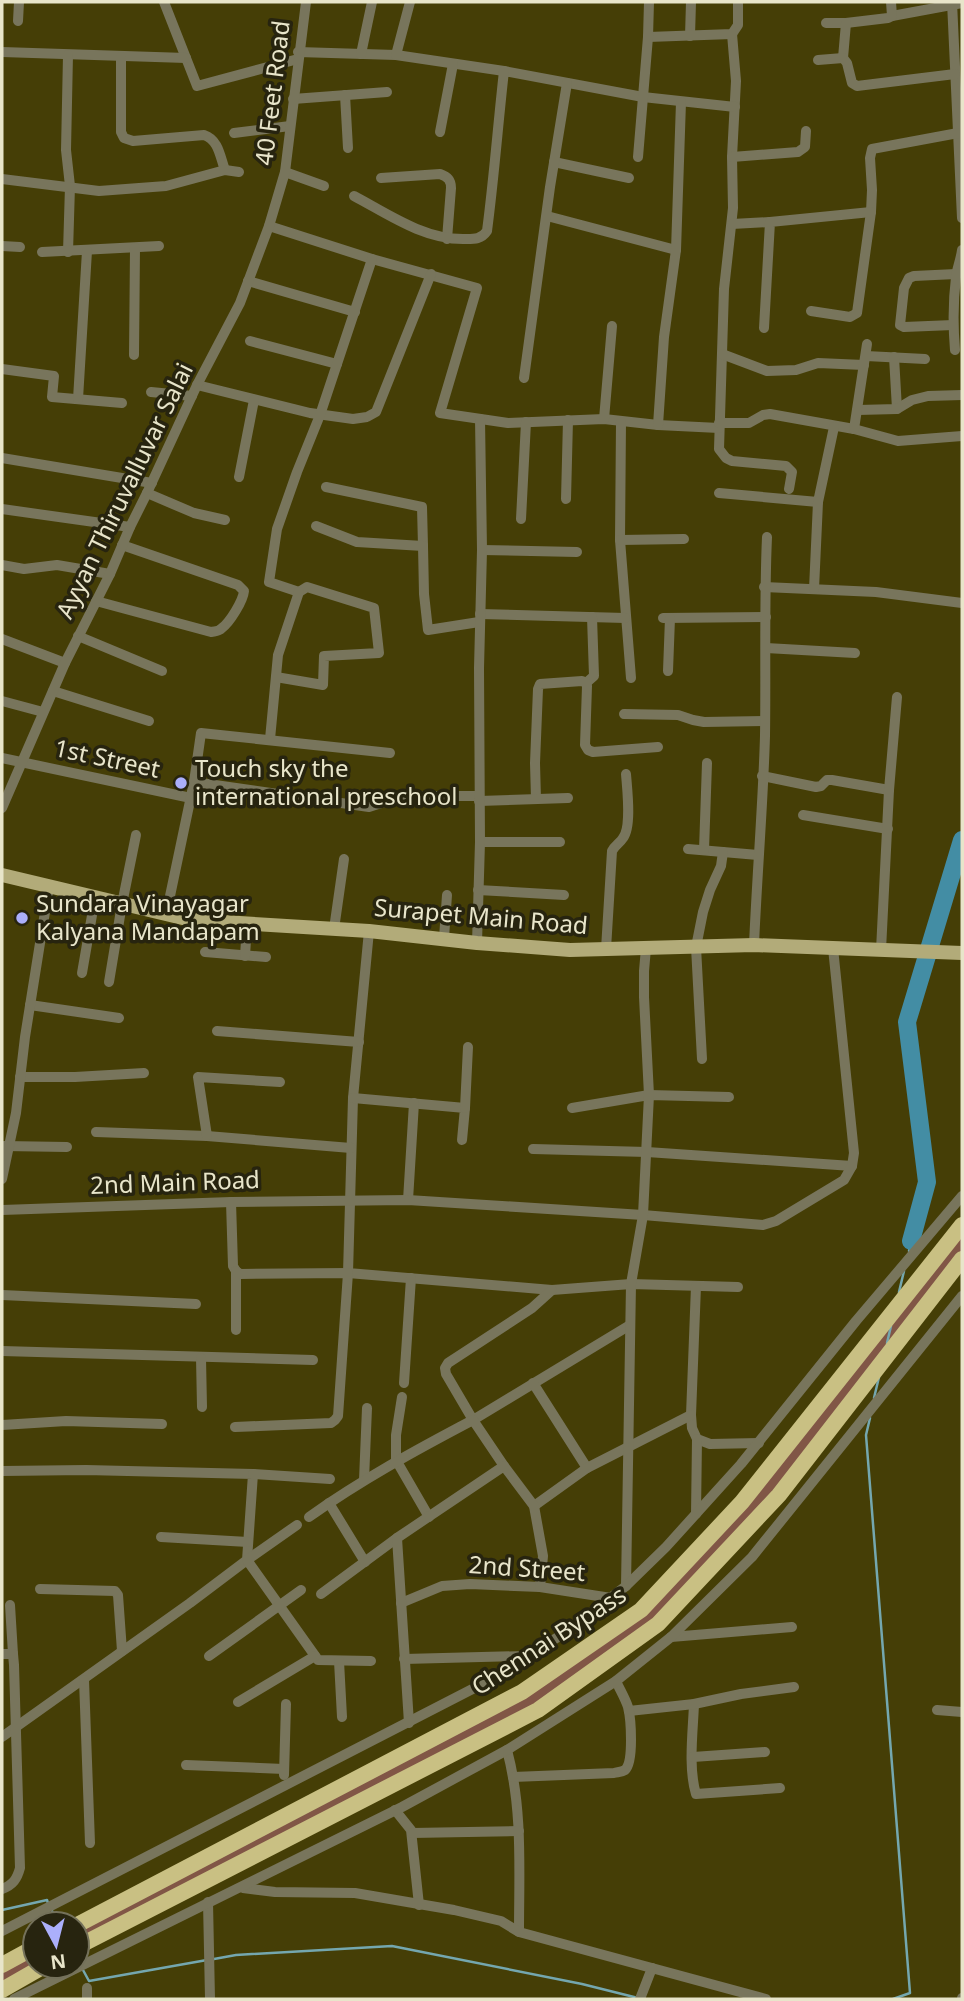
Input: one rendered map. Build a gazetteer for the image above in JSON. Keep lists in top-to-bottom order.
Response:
{
  "streets": {
    "highway": ["Chennai Bypass"],
    "main road": ["Surapet Main Road"],
    "street": [
      "40 Feet Road",
      "Ayyan Thiruvalluvar Salai",
      "1st Street",
      "2nd Main Road",
      "2nd Street"
    ]
  },
  "crossings": [
    ["40 Feet Road", "Ayyan Thiruvalluvar Salai"],
    ["Ayyan Thiruvalluvar Salai", "1st Street"]
  ],
  "places": ["Touch sky the international preschool", "Sundara Vinayagar Kalyana Mandapam"],
  "north": "bottom"
}
